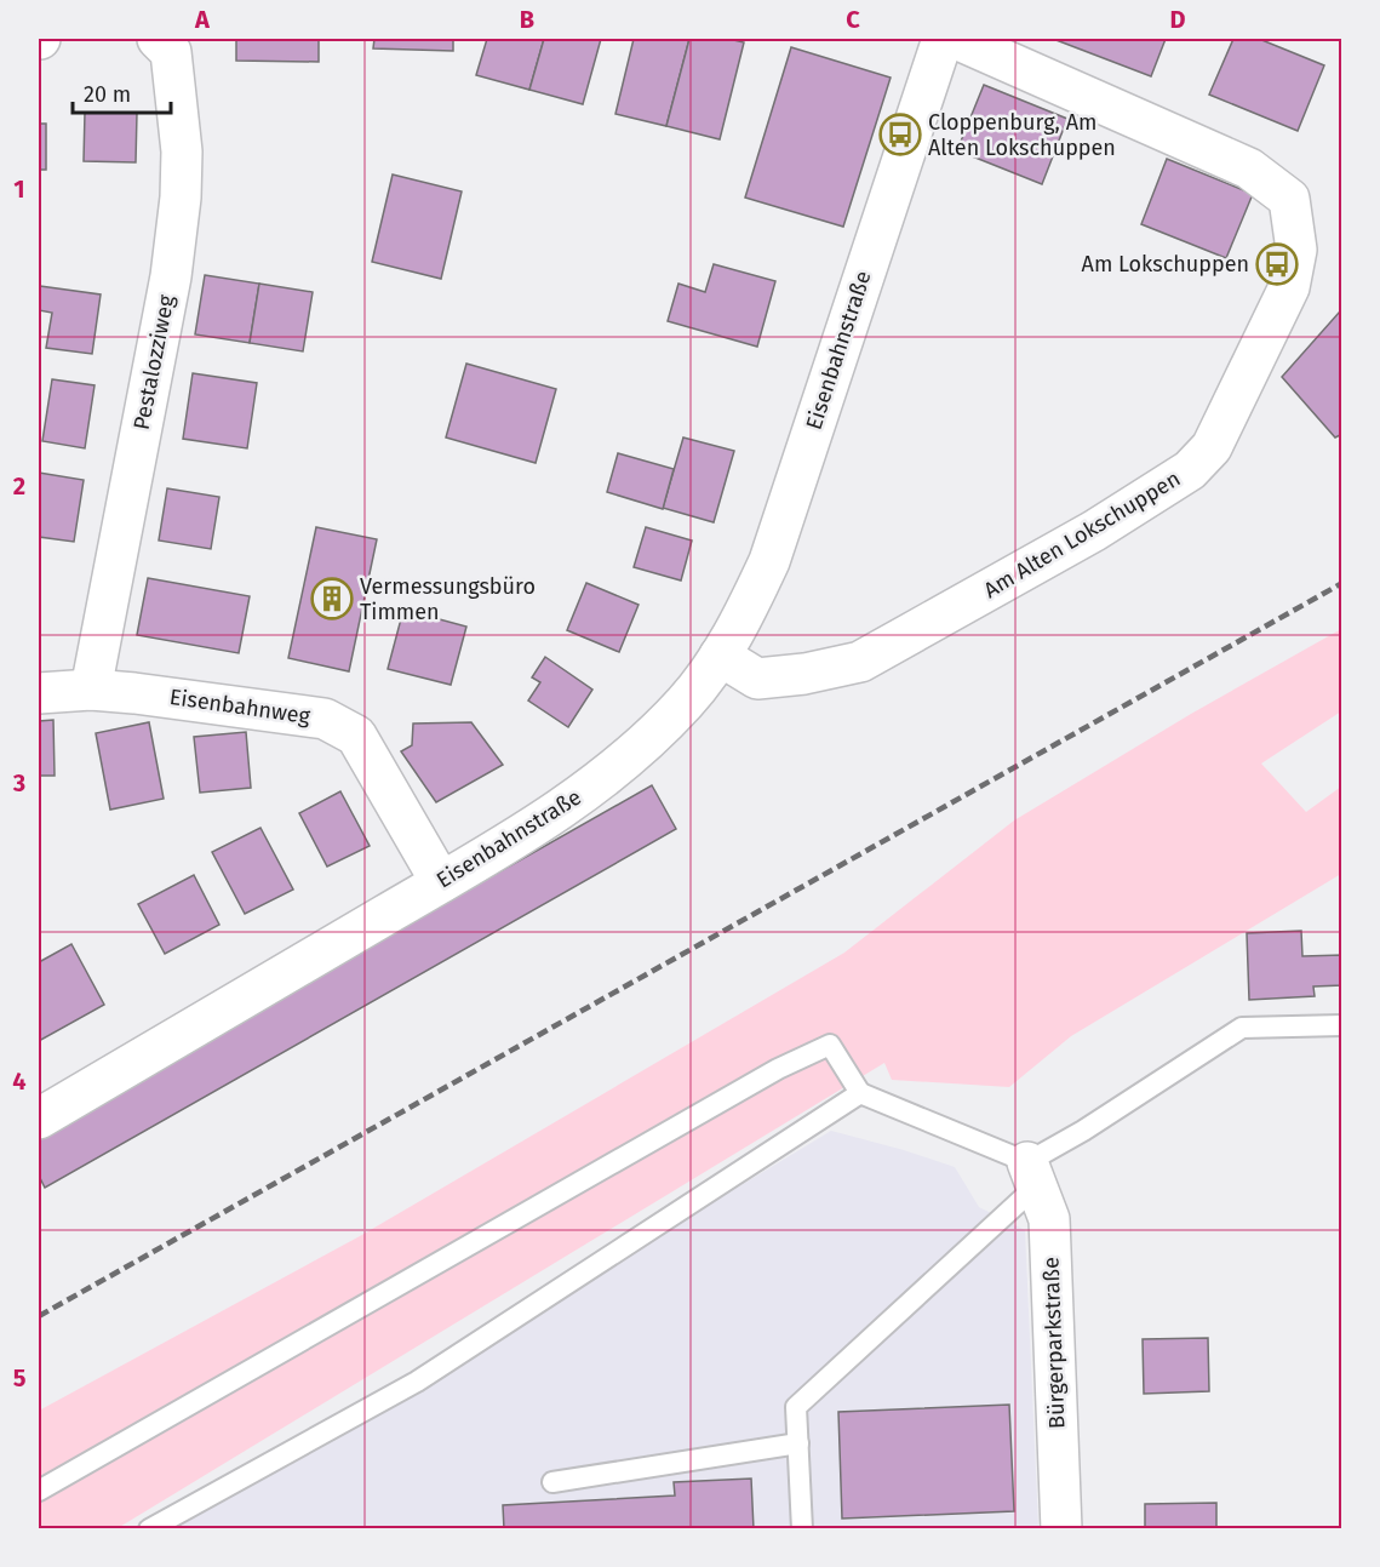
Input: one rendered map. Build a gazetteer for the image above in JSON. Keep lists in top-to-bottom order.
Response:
{
  "streets": {
    "street": [
      "Eisenbahnstraße",
      "Pestalozziweg",
      "Am Alten Lokschuppen",
      "Eisenbahnweg",
      "Bürgerparkstraße"
    ]
  },
  "crossings": [
    ["Eisenbahnstraße", "Am Alten Lokschuppen"],
    ["Eisenbahnstraße", "Eisenbahnweg"],
    ["Pestalozziweg", "Eisenbahnweg"]
  ],
  "places": {
    "bus stop": ["Cloppenburg, Am Alten Lokschuppen", "Am Lokschuppen"],
    "building": ["Vermessungsbüro Timmen"]
  },
  "scale_bar": "20 m",
  "grid": {
    "columns": [
      "A",
      "B",
      "C",
      "D"
    ],
    "rows": [
      "1",
      "2",
      "3",
      "4",
      "5"
    ]
  }
}
